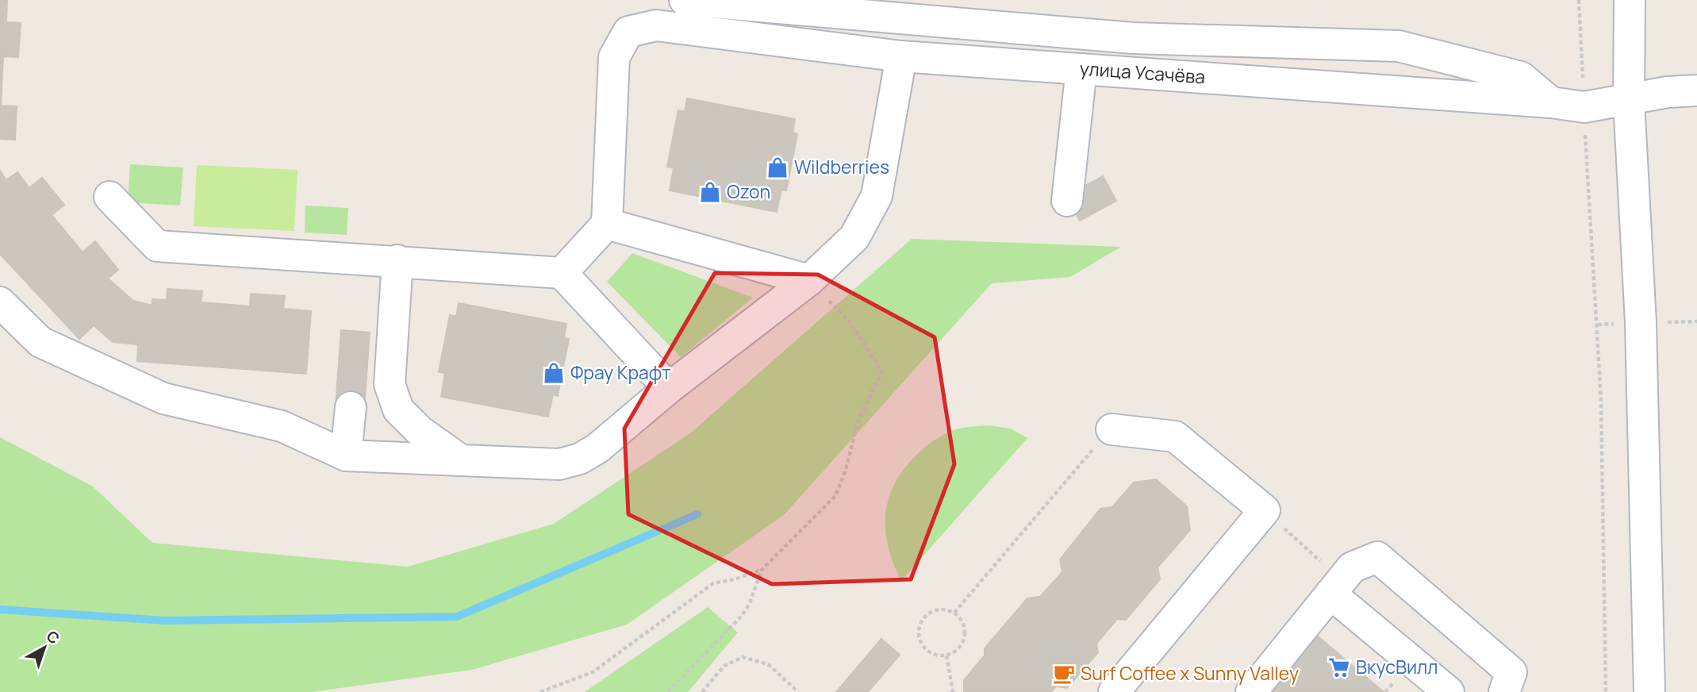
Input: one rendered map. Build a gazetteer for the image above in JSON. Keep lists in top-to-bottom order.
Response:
{
  "streets": {
    "street": ["улица Усачёва"]
  },
  "places": {
    "shop": ["Wildberries", "Ozon", "Фрау Крафт"],
    "supermarket": ["ВкусВилл"],
    "cafe": ["Surf Coffee x Sunny Valley"]
  },
  "north": "top right"
}
